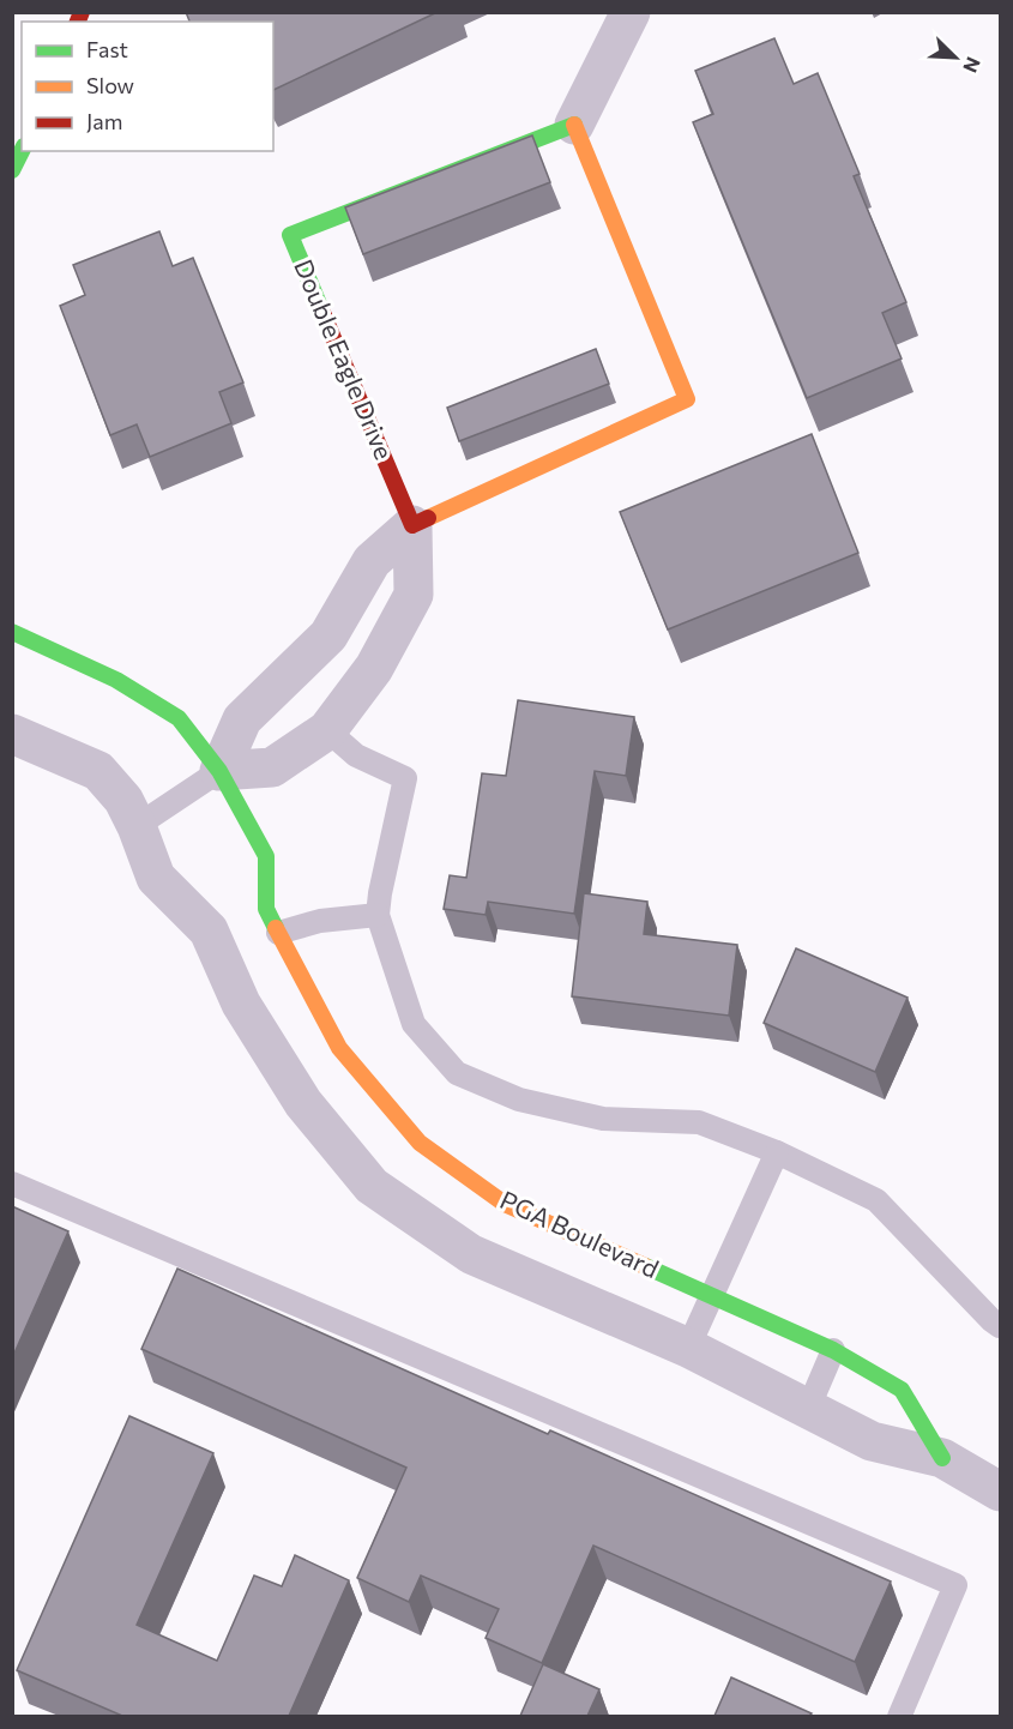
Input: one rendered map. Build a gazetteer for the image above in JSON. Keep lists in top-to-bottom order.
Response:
{
  "streets": {
    "street": ["Double Eagle Drive", "PGA Boulevard"]
  },
  "crossings": [
    ["Double Eagle Drive", "PGA Boulevard"]
  ],
  "legend": ["Fast", "Slow", "Jam"],
  "north": "bottom right"
}
